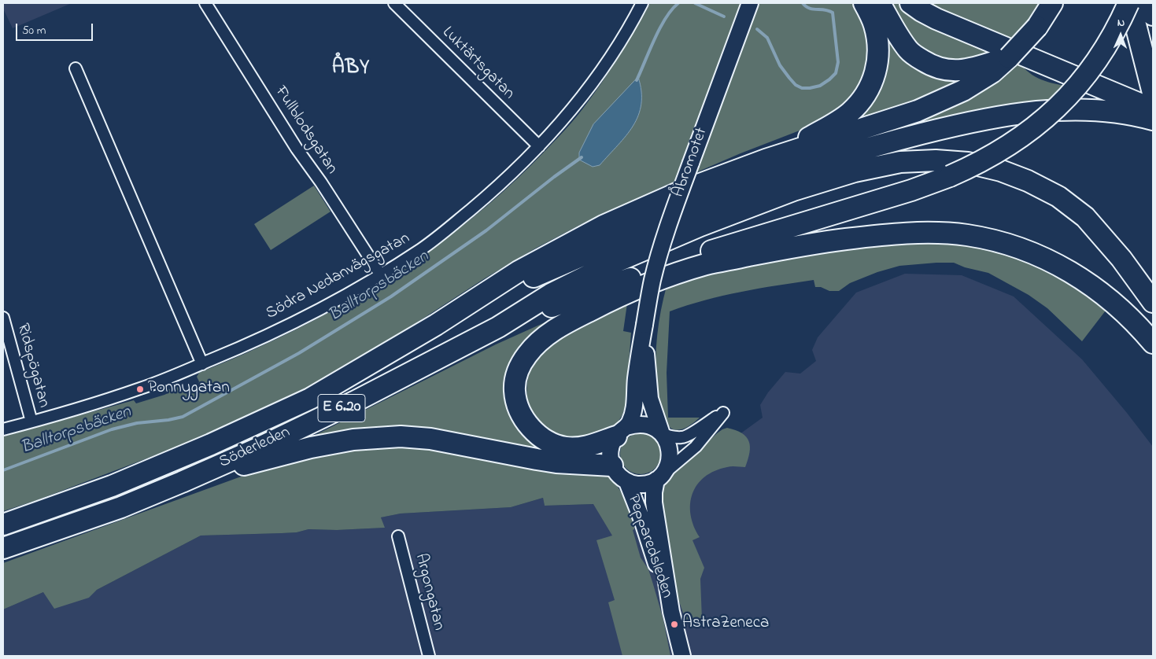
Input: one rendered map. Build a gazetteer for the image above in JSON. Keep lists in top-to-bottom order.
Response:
{
  "streets": {
    "highway": ["E 6.20", "Söderleden"],
    "main road": ["Åbromotet", "Pepparedsleden"],
    "street": [
      "Luktärtsgatan",
      "Fullblodsgatan",
      "Södra Nedanvägsgatan",
      "Ridspögatan",
      "Argongatan"
    ]
  },
  "crossings": [
    ["Luktärtsgatan", "Södra Nedanvägsgatan"],
    ["Fullblodsgatan", "Södra Nedanvägsgatan"],
    ["Åbromotet", "Pepparedsleden"],
    ["Södra Nedanvägsgatan", "Ridspögatan"]
  ],
  "districts": ["ÅBY"],
  "water": ["Balltorpsbäcken"],
  "places": ["Ponnygatan", "AstraZeneca"],
  "scale_bar": "50 m",
  "north": "top"
}
